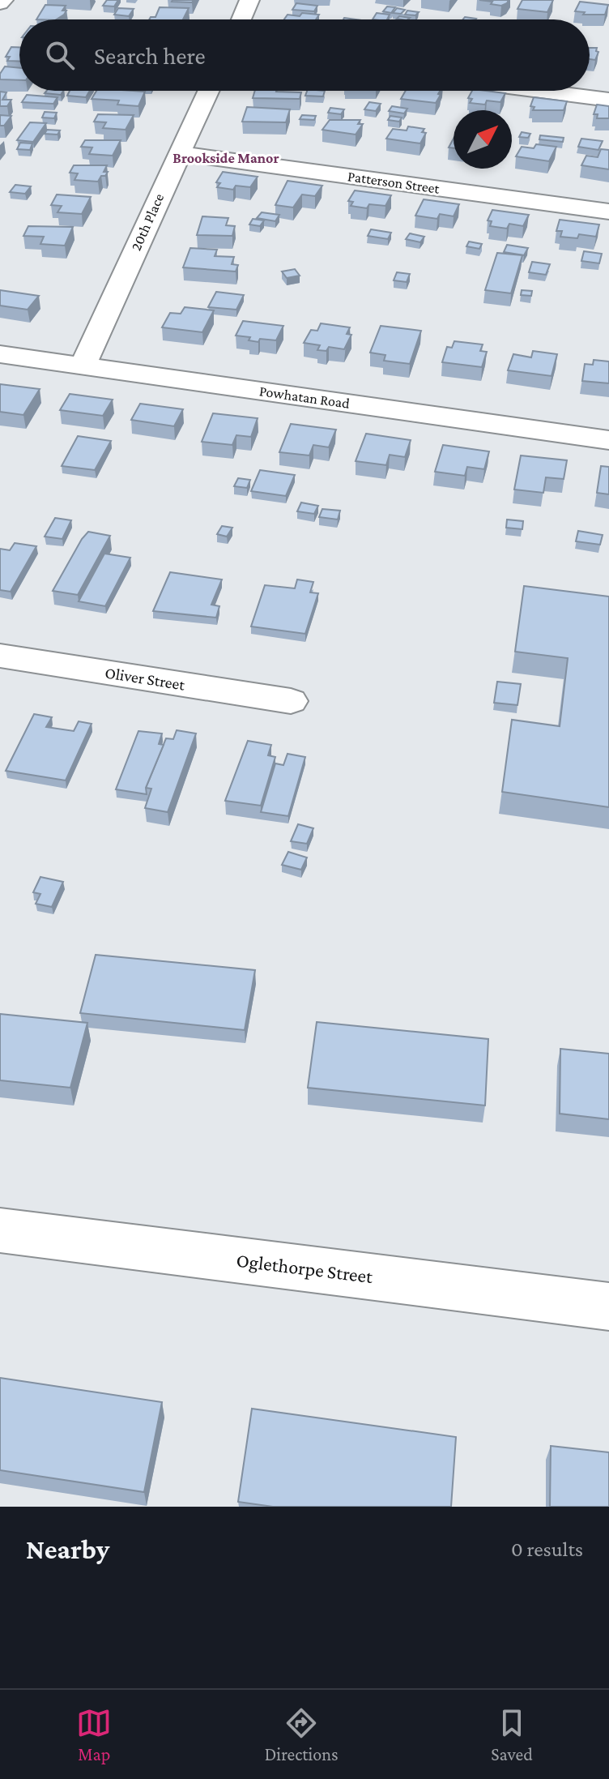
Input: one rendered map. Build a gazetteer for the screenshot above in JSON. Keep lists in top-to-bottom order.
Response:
{
  "streets": {
    "street": [
      "Patterson Street",
      "20th Place",
      "Powhatan Road",
      "Oliver Street",
      "Oglethorpe Street"
    ]
  },
  "crossings": [
    ["Patterson Street", "20th Place"],
    ["20th Place", "Powhatan Road"]
  ],
  "districts": ["Brookside Manor"],
  "north": "top right",
  "page": {
    "search": "Search here",
    "heading": ["Nearby", "0 results"],
    "nav": ["Map", "Directions", "Saved"]
  }
}
